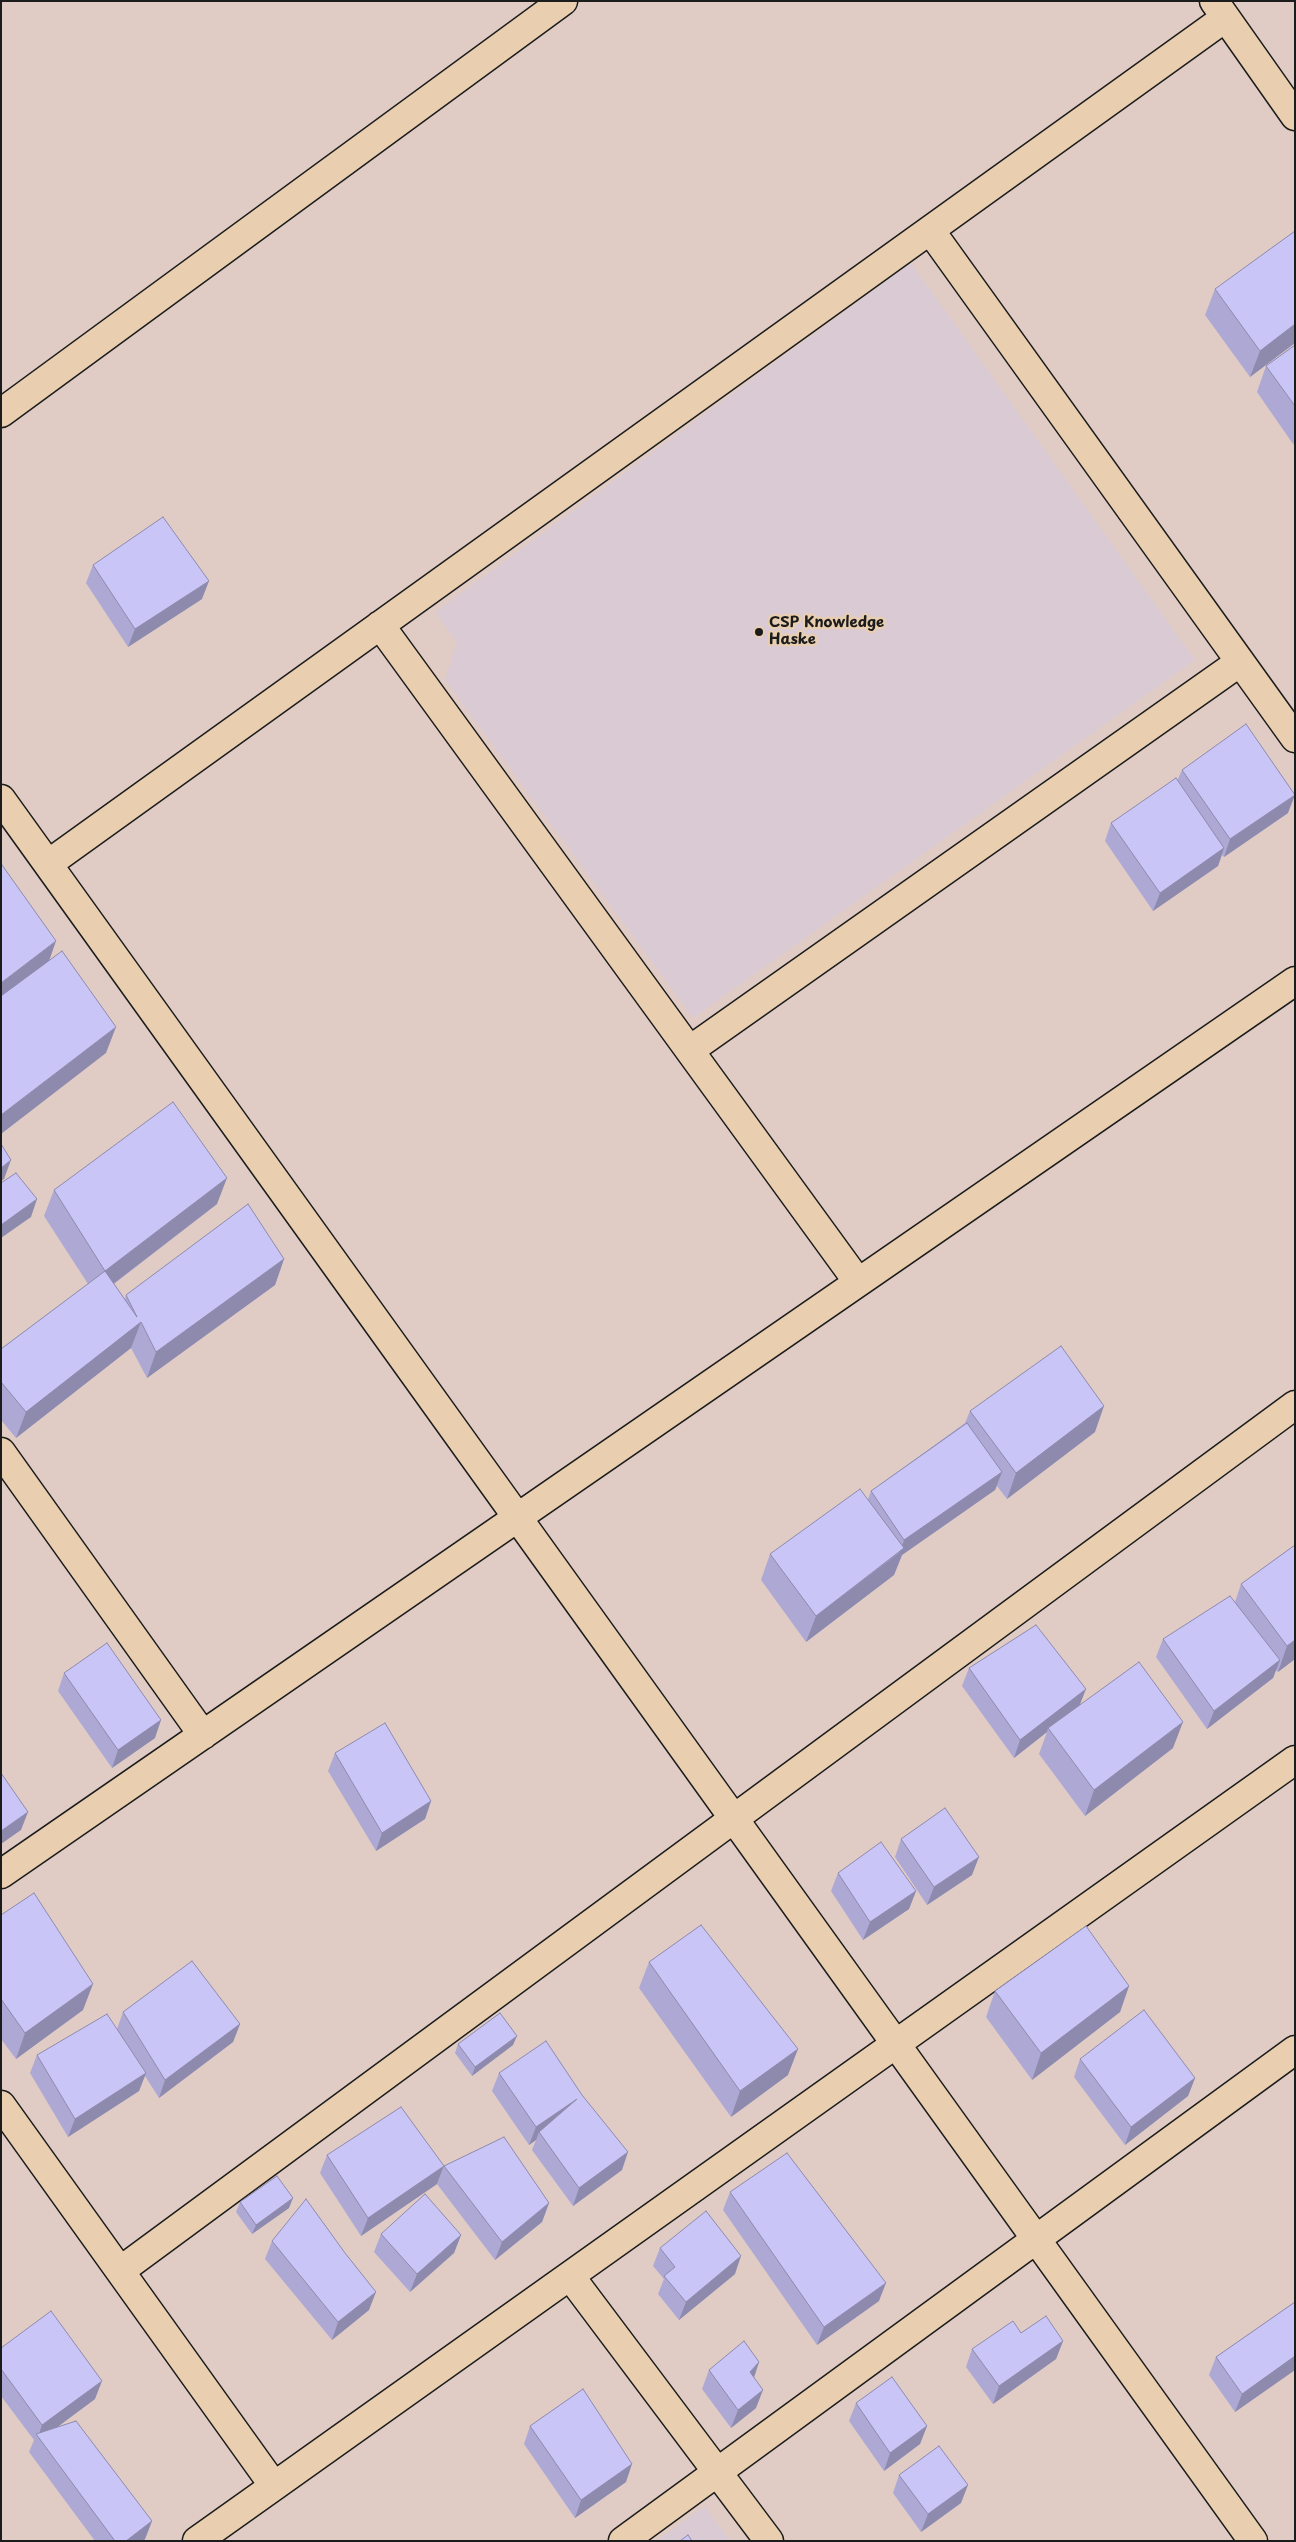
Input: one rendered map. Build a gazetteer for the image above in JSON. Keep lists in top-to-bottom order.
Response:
{
  "places": ["CSP Knowledge Haske"]
}
